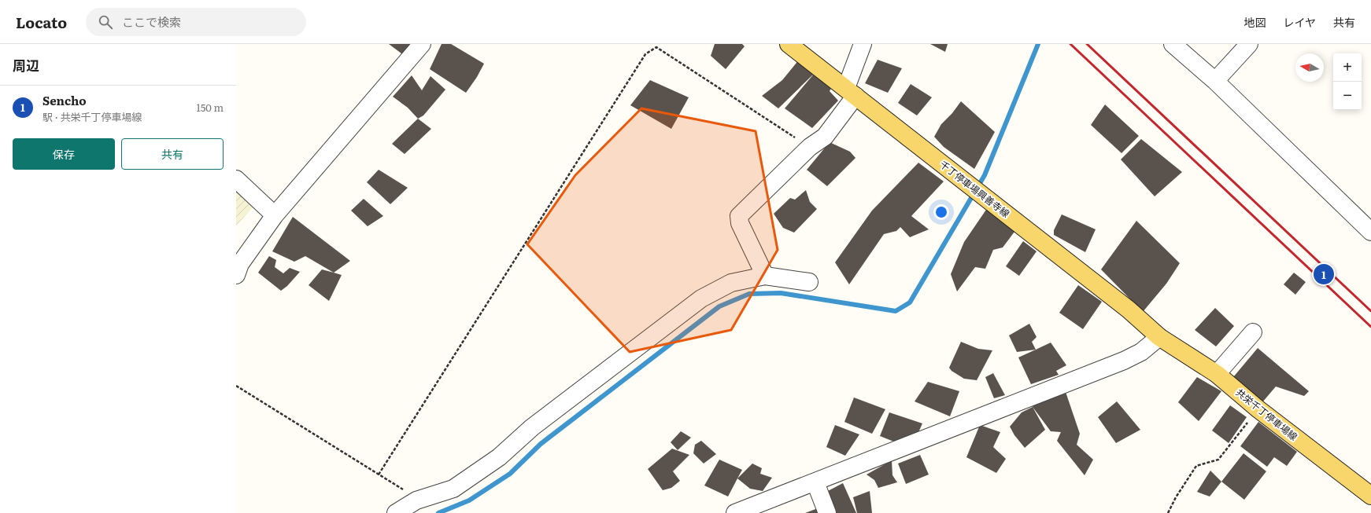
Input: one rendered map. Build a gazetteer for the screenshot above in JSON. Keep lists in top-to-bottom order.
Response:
{
  "streets": {
    "main road": ["千丁停車場興善寺線", "共栄千丁停車場線"]
  },
  "crossings": [
    ["千丁停車場興善寺線", "共栄千丁停車場線"]
  ],
  "north": "left",
  "page": {
    "header": "Locato",
    "search": "ここで検索",
    "nav": ["地図", "レイヤ", "共有"],
    "heading": "周辺",
    "map_buttons": ["+", "−"],
    "list": [
      {
        "mark": "1",
        "name": "Sencho",
        "note": "駅 · 共栄千丁停車場線",
        "value": "150 m"
      }
    ],
    "buttons": ["保存", "共有"],
    "pins": "1"
  }
}
